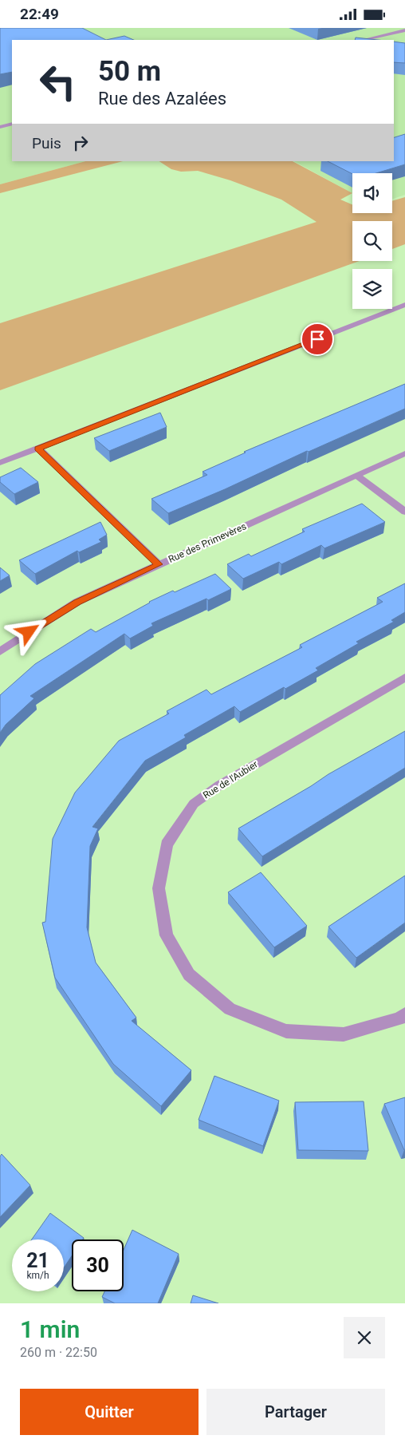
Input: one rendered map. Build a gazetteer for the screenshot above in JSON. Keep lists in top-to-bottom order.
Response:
{
  "streets": {
    "street": ["Rue des Primevères", "Rue de l'Aubier"]
  },
  "page": {
    "status": "22:49",
    "turn": ["50 m", "Rue des Azalées"],
    "then": "Puis",
    "speed": "21 km/h",
    "limit": "30",
    "heading": ["1 min", "260 m · 22:50"],
    "buttons": ["Quitter", "Partager"]
  }
}
